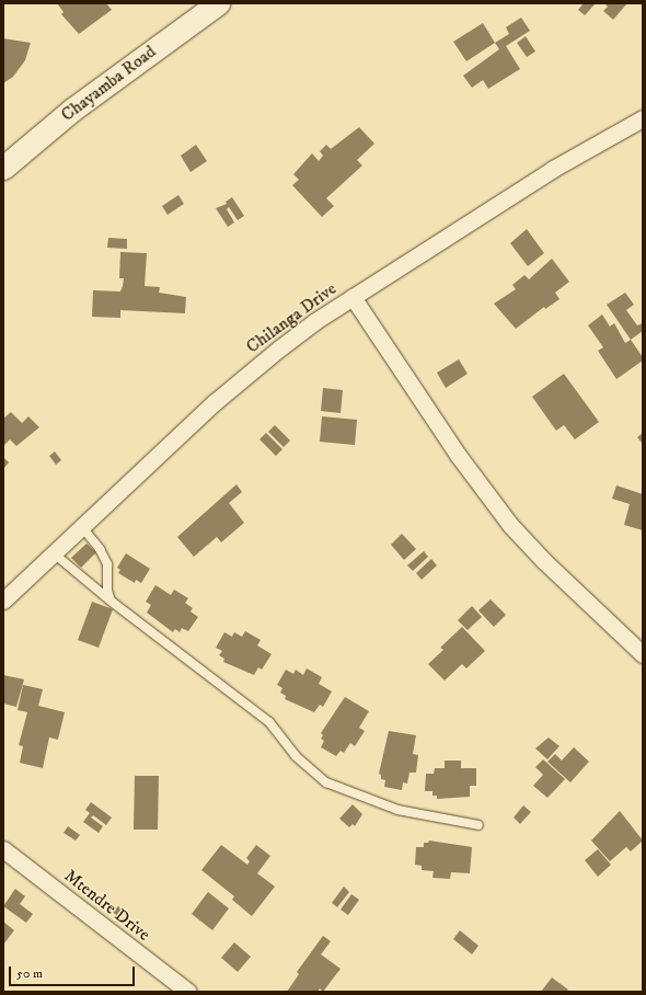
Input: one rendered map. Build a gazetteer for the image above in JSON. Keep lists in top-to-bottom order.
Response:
{
  "streets": {
    "street": ["Chayamba Road", "Chilanga Drive", "Mtendre Drive"]
  },
  "scale_bar": "50 m"
}
